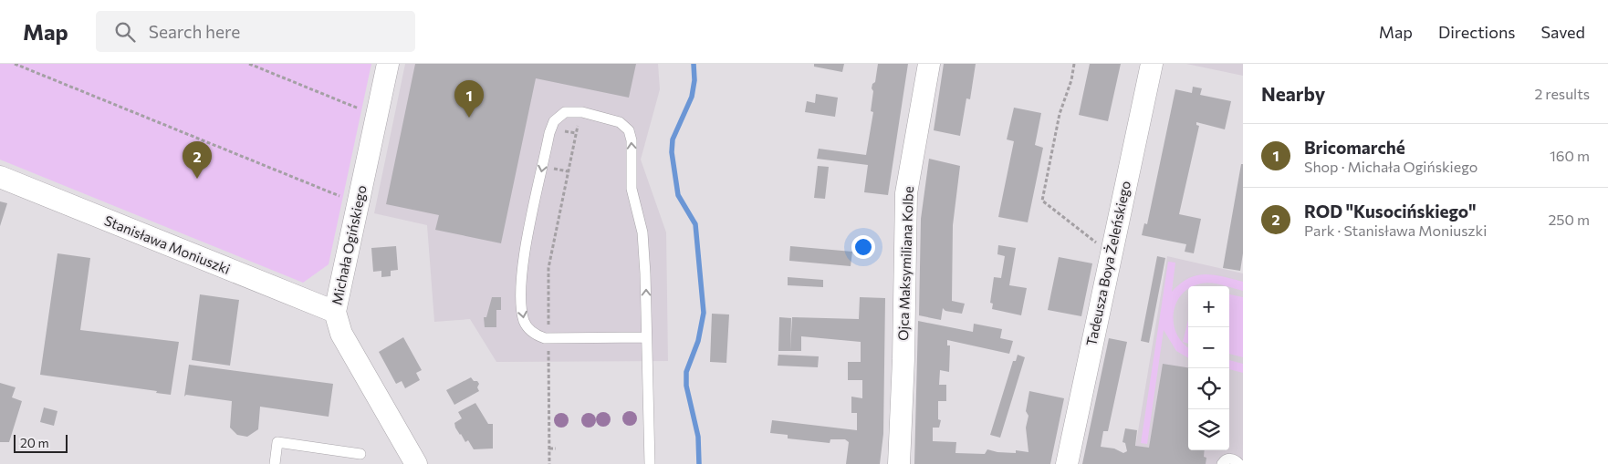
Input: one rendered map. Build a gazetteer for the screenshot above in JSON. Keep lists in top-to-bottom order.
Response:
{
  "streets": {
    "street": [
      "Stanisława Moniuszki",
      "Michała Ogińskiego",
      "Ojca Maksymiliana Kolbe",
      "Tadeusza Boya Żeleńskiego"
    ]
  },
  "crossings": [
    ["Stanisława Moniuszki", "Michała Ogińskiego"]
  ],
  "scale_bar": "20 m",
  "page": {
    "header": "Map",
    "search": "Search here",
    "nav": ["Map", "Directions", "Saved"],
    "heading": ["Nearby", "2 results"],
    "pins": ["1", "2"],
    "list": [
      {
        "mark": "1",
        "name": "Bricomarché",
        "note": "Shop · Michała Ogińskiego",
        "value": "160 m"
      },
      {
        "mark": "2",
        "name": "ROD \"Kusocińskiego\"",
        "note": "Park · Stanisława Moniuszki",
        "value": "250 m"
      }
    ],
    "map_buttons": ["+", "−"],
    "scale": "20 m"
  }
}
